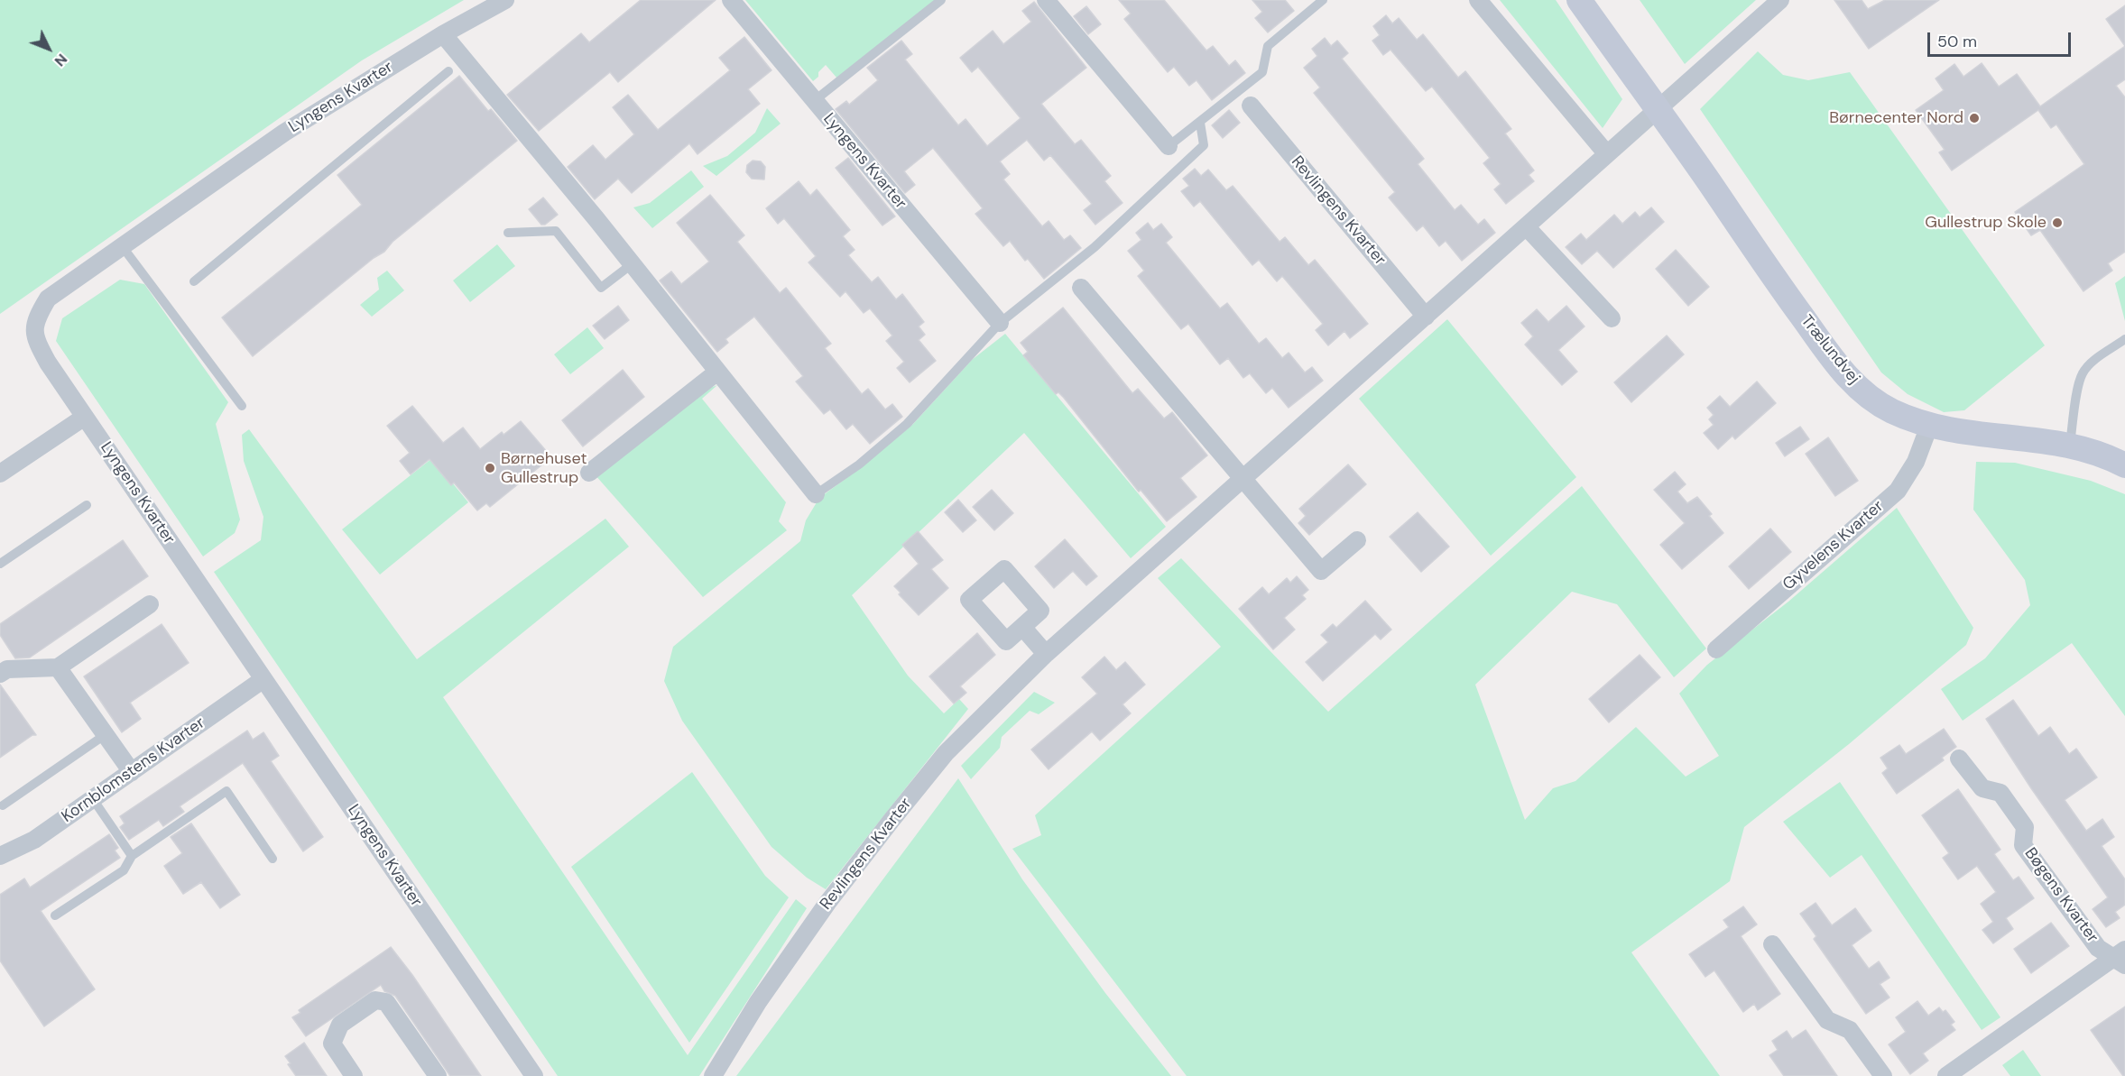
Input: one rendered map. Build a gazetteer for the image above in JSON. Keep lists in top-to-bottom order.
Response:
{
  "streets": {
    "street": [
      "Lyngens Kvarter",
      "Revlingens Kvarter",
      "Trælundvej",
      "Gyvelens Kvarter",
      "Kornblomstens Kvarter",
      "Bøgens Kvarter"
    ]
  },
  "crossings": [
    ["Lyngens Kvarter", "Kornblomstens Kvarter"],
    ["Revlingens Kvarter", "Trælundvej"],
    ["Trælundvej", "Gyvelens Kvarter"]
  ],
  "places": ["Børnecenter Nord", "Gullestrup Skole", "Børnehuset Gullestrup"],
  "scale_bar": "50 m",
  "north": "bottom right"
}
